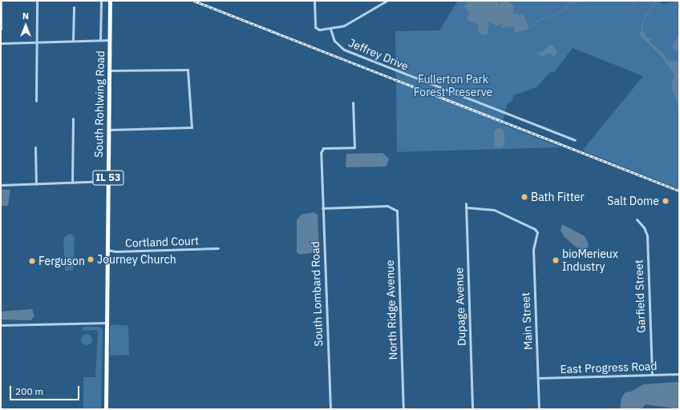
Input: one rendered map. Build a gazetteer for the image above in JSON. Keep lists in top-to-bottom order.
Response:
{
  "streets": {
    "main road": ["South Rohlwing Road", "IL 53"],
    "street": [
      "Jeffrey Drive",
      "Cortland Court",
      "South Lombard Road",
      "Garfield Street",
      "Dupage Avenue",
      "North Ridge Avenue",
      "Main Street",
      "East Progress Road"
    ]
  },
  "crossings": [
    ["South Rohlwing Road", "IL 53"],
    ["South Rohlwing Road", "Cortland Court"],
    ["South Lombard Road", "North Ridge Avenue"],
    ["Garfield Street", "East Progress Road"],
    ["Dupage Avenue", "Main Street"],
    ["Main Street", "East Progress Road"]
  ],
  "parks": ["Fullerton Park Forest Preserve"],
  "places": [
    "Bath Fitter",
    "Salt Dome",
    "Journey Church",
    "bioMerieux Industry",
    "Ferguson"
  ],
  "scale_bar": "200 m",
  "north": "top"
}
